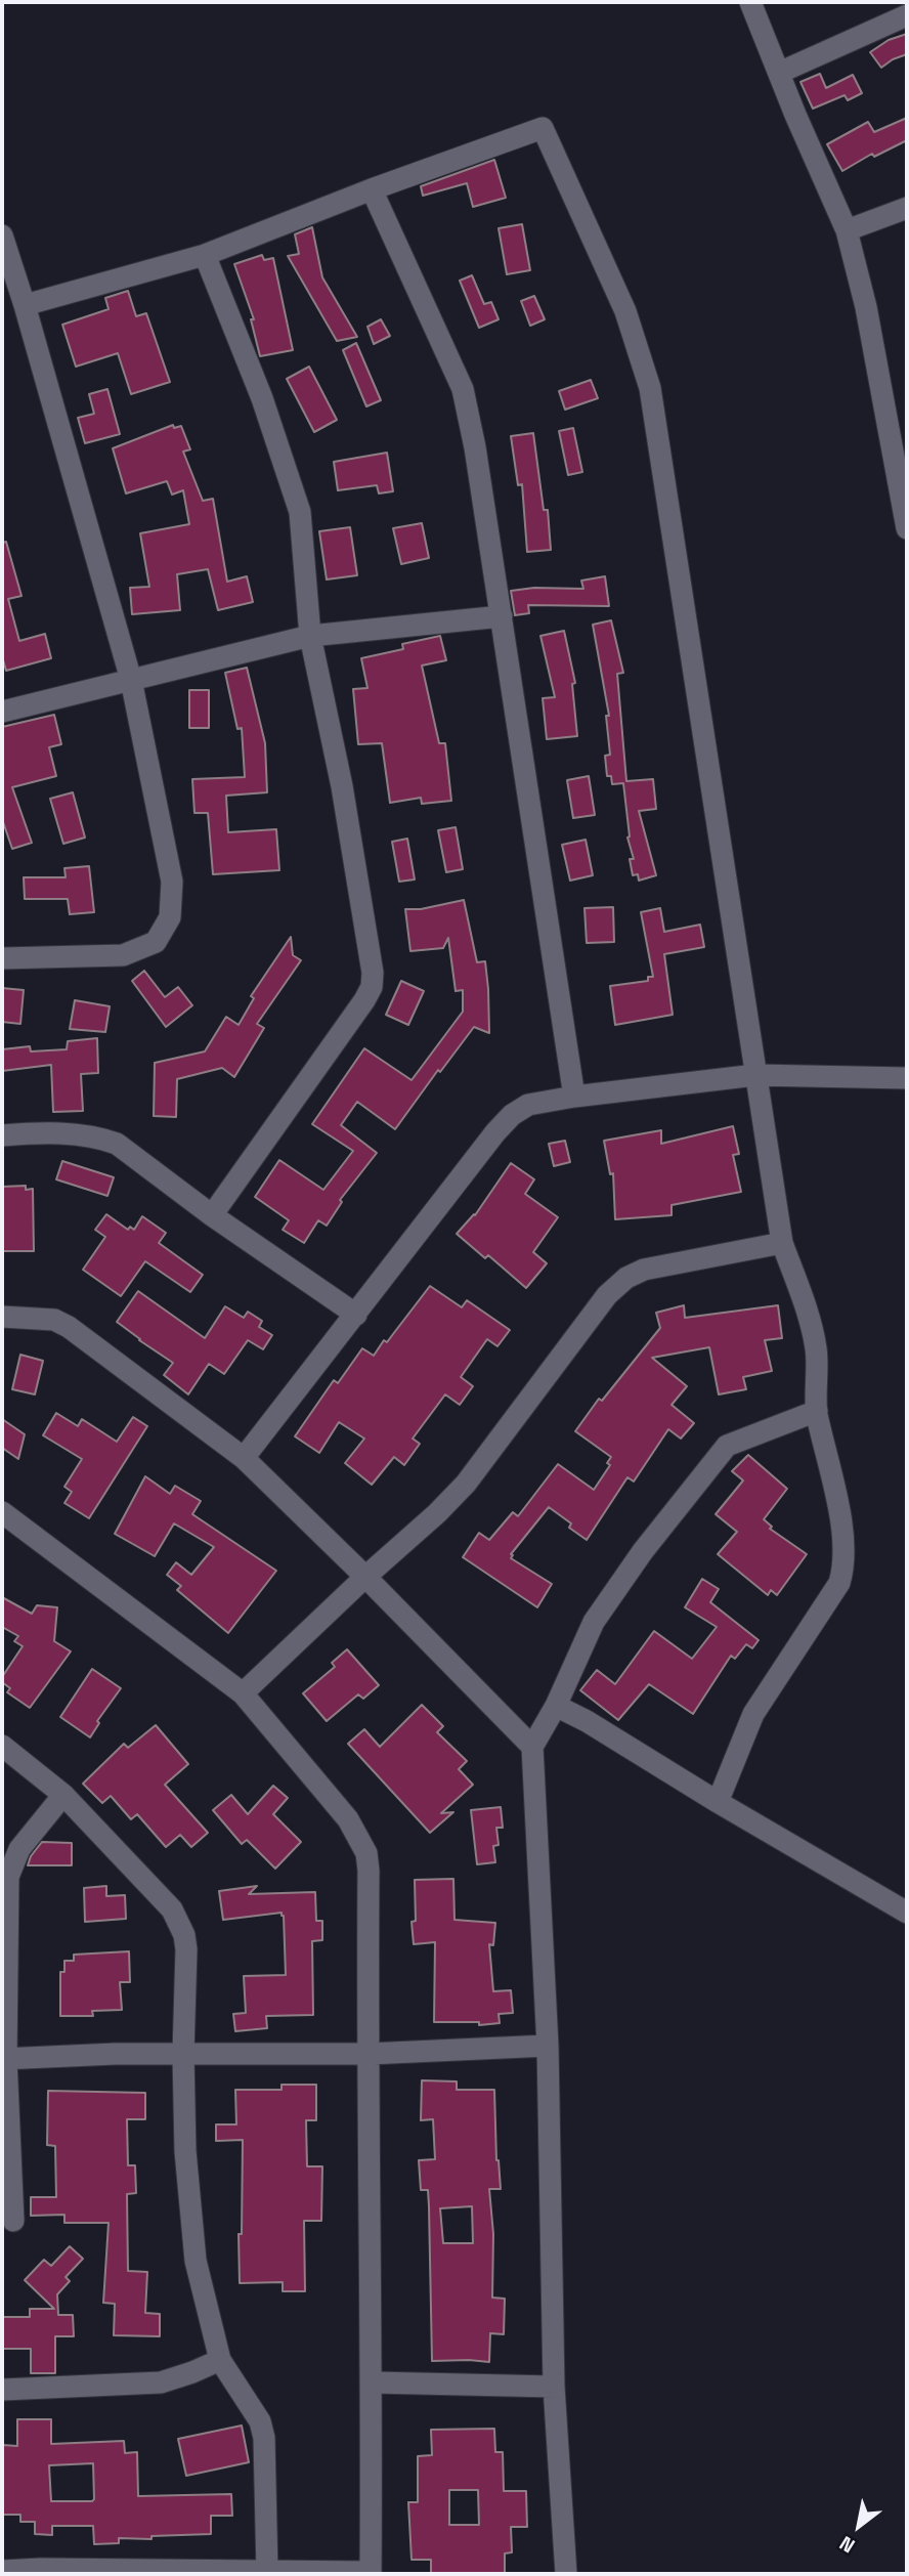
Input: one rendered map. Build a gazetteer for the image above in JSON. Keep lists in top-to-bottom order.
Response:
{
  "north": "bottom left"
}
